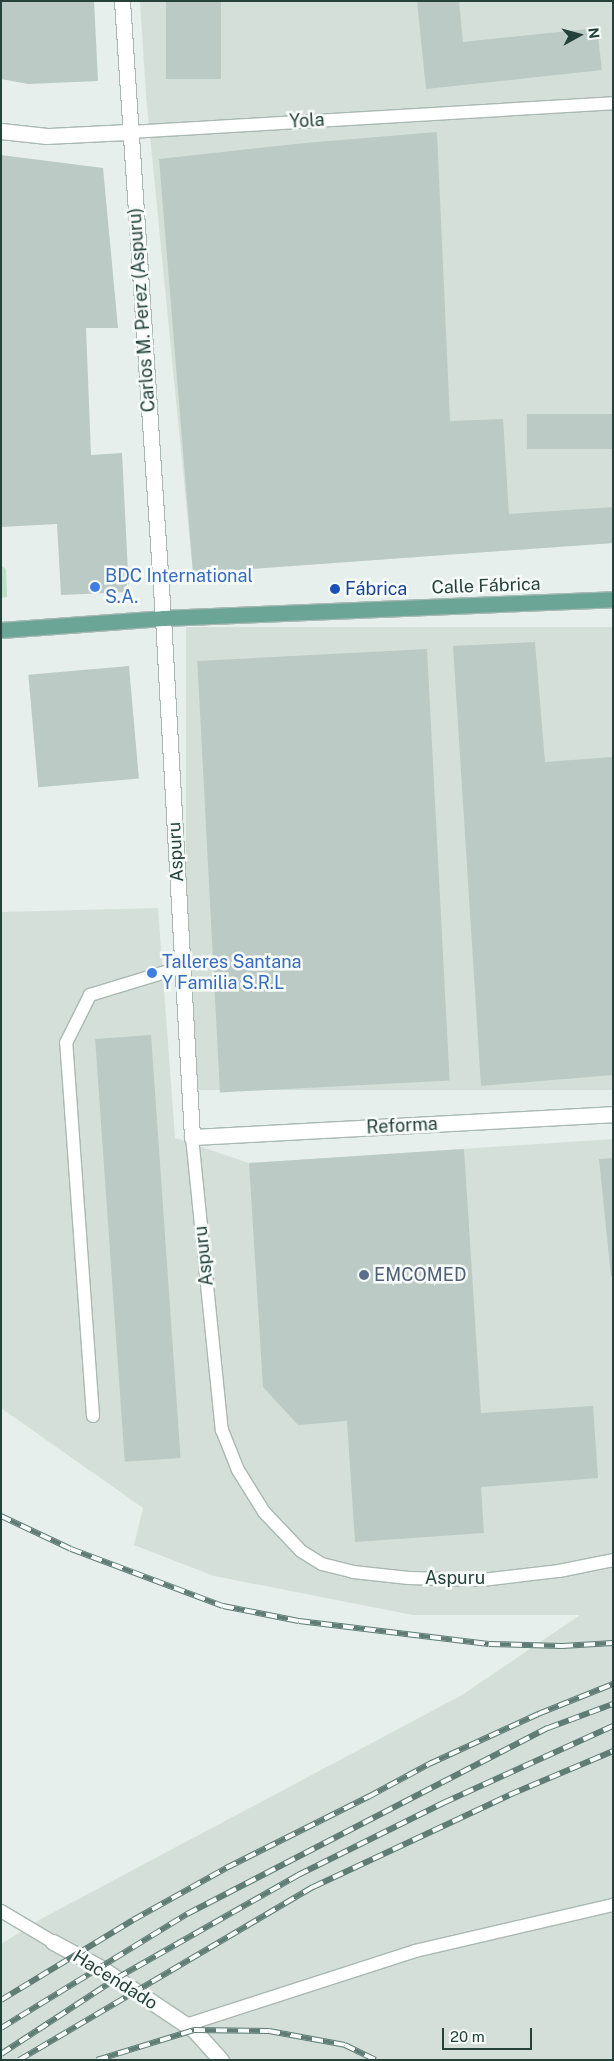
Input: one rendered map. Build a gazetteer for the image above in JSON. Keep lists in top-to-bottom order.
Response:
{
  "streets": {
    "main road": ["Calle Fábrica"],
    "street": [
      "Yola",
      "Carlos M. Perez (Aspuru)",
      "Aspuru",
      "Reforma",
      "Hacendado"
    ]
  },
  "crossings": [
    ["Yola", "Carlos M. Perez (Aspuru)"],
    ["Carlos M. Perez (Aspuru)", "Calle Fábrica"],
    ["Carlos M. Perez (Aspuru)", "Aspuru"],
    ["Calle Fábrica", "Aspuru"],
    ["Aspuru", "Reforma"]
  ],
  "places": [
    "BDC International S.A.",
    "Fábrica",
    "Talleres Santana Y Familia S.R.L",
    "EMCOMED"
  ],
  "scale_bar": "20 m",
  "north": "right"
}
